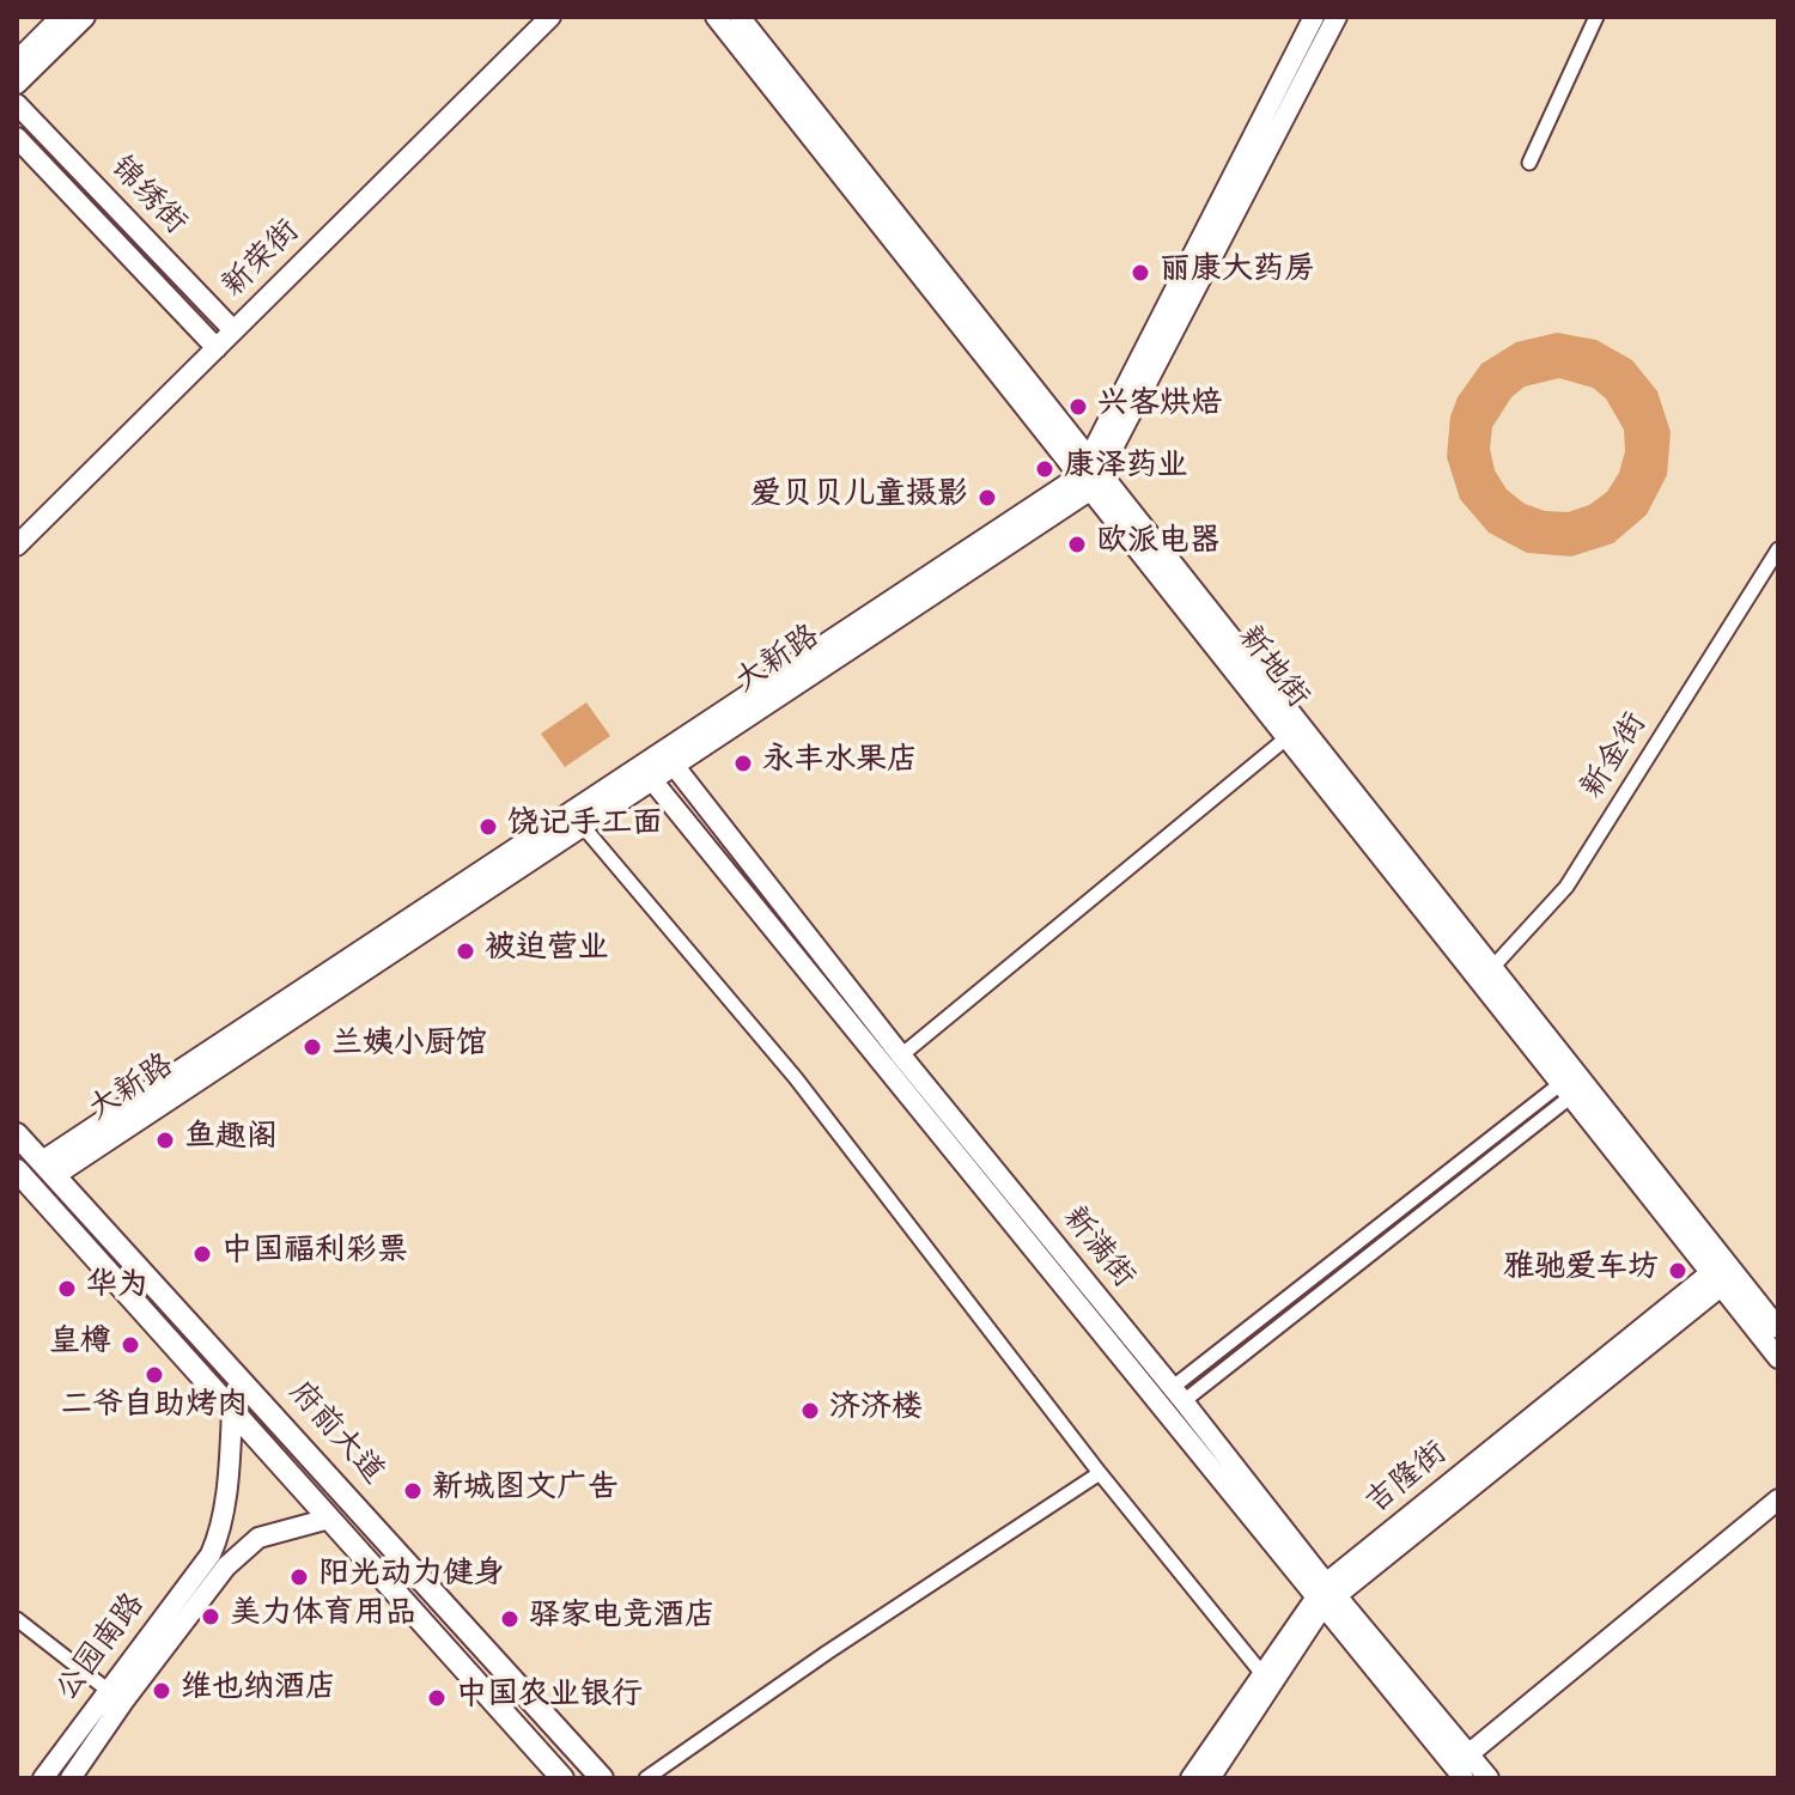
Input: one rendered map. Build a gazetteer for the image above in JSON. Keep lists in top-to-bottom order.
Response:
{
  "streets": {
    "main road": ["府前大道"],
    "street": [
      "锦绣街",
      "新荣街",
      "大新路",
      "新地街",
      "新金街",
      "新满街",
      "吉隆街",
      "公园南路"
    ]
  },
  "crossings": [
    ["锦绣街", "新荣街"],
    ["大新路", "新地街"],
    ["大新路", "新满街"],
    ["大新路", "府前大道"],
    ["新地街", "新金街"],
    ["新地街", "吉隆街"],
    ["新满街", "吉隆街"]
  ],
  "places": [
    "丽康大药房",
    "兴客烘焙",
    "康泽药业",
    "爱贝贝儿童摄影",
    "欧派电器",
    "永丰水果店",
    "饶记手工面",
    "被迫营业",
    "兰姨小厨馆",
    "鱼趣阁",
    "中国福利彩票",
    "雅驰爱车坊",
    "华为",
    "皇樽",
    "二爷自助烤肉",
    "济济楼",
    "新城图文广告",
    "阳光动力健身",
    "美力体育用品",
    "驿家电竞酒店",
    "维也纳酒店",
    "中国农业银行"
  ]
}
